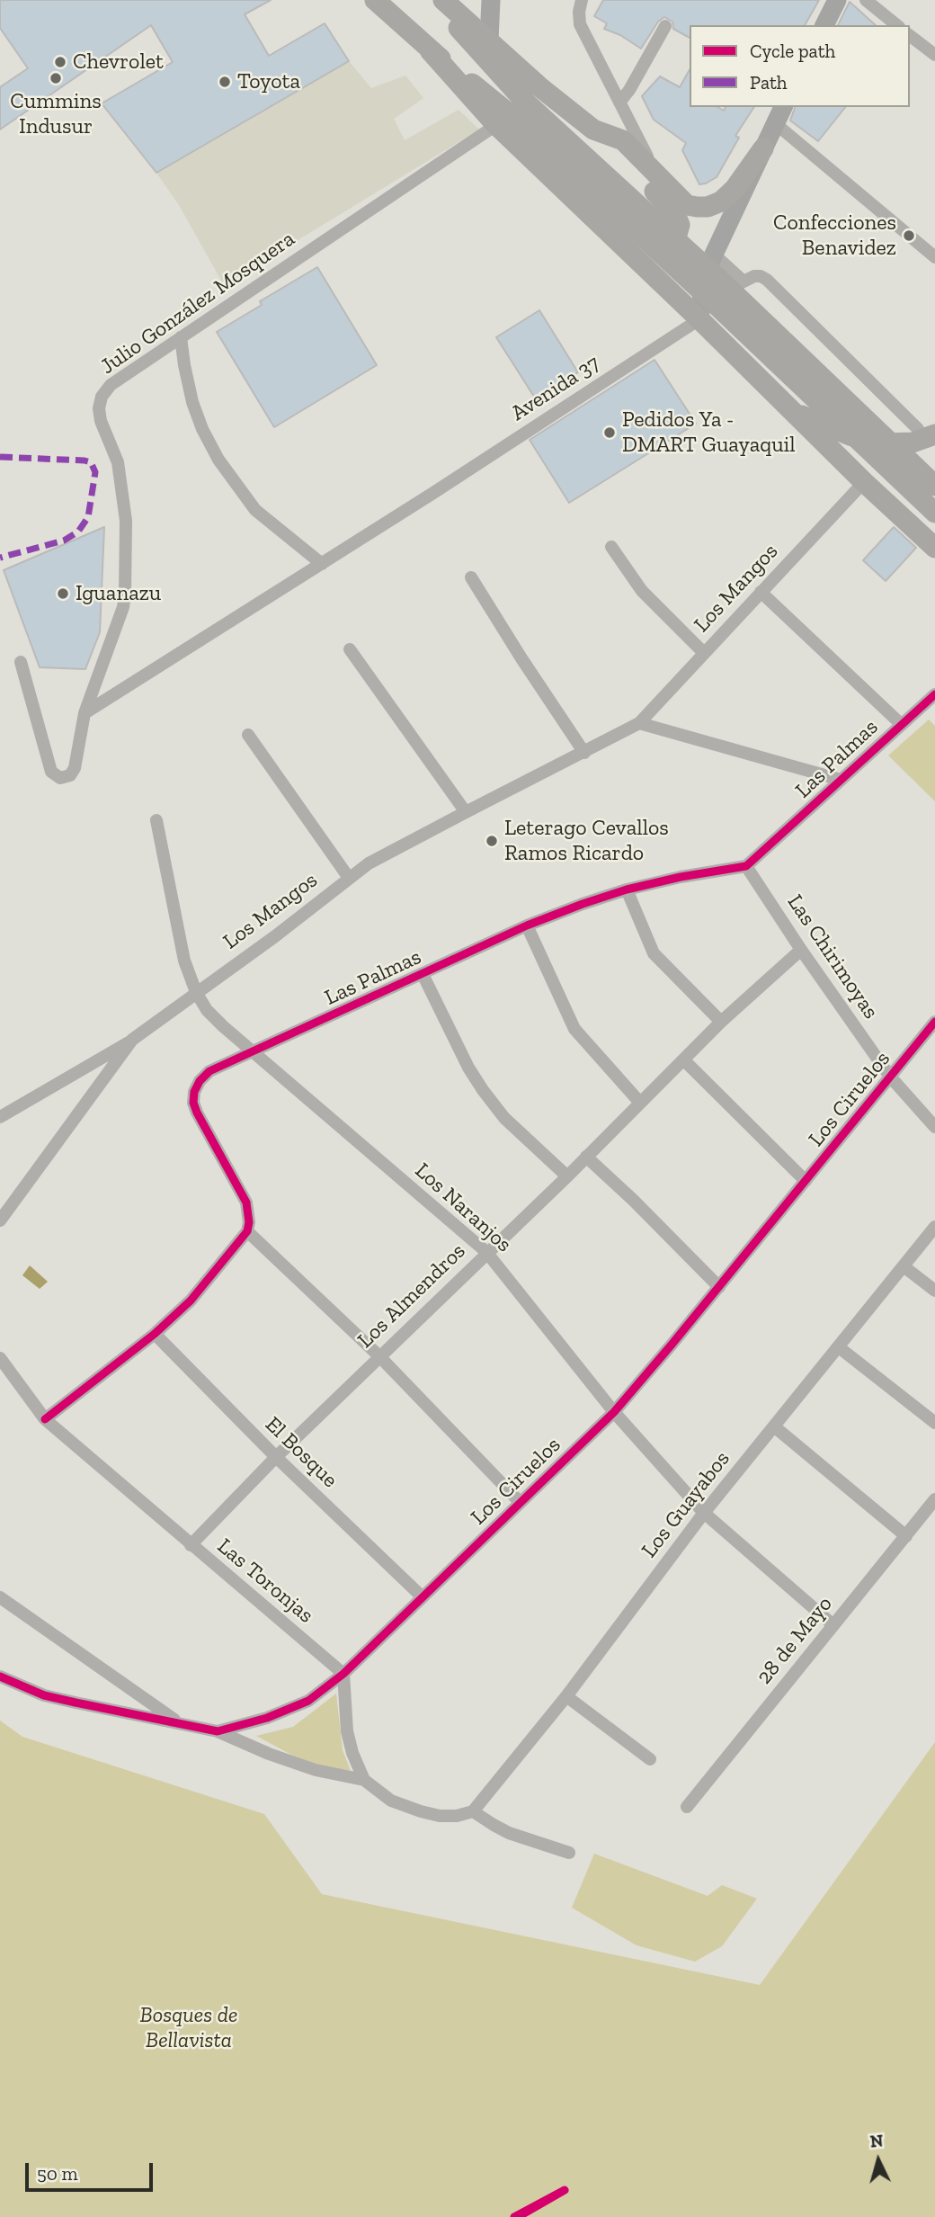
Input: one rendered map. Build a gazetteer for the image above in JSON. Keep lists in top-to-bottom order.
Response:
{
  "streets": {
    "street": [
      "Julio González Mosquera",
      "Avenida 37",
      "Los Mangos",
      "Las Palmas",
      "Las Chirimoyas",
      "Los Ciruelos",
      "Los Naranjos",
      "Los Almendros",
      "El Bosque",
      "Los Guayabos",
      "Las Toronjas",
      "28 de Mayo"
    ]
  },
  "crossings": [
    ["Julio González Mosquera", "Avenida 37"],
    ["Los Mangos", "Los Naranjos"],
    ["Las Palmas", "Las Chirimoyas"],
    ["Las Palmas", "Los Naranjos"],
    ["Las Chirimoyas", "Los Ciruelos"],
    ["Las Chirimoyas", "Los Almendros"],
    ["Los Ciruelos", "Los Naranjos"],
    ["Los Ciruelos", "El Bosque"],
    ["Los Ciruelos", "Las Toronjas"],
    ["Los Naranjos", "Los Almendros"],
    ["Los Naranjos", "Los Guayabos"],
    ["Los Naranjos", "28 de Mayo"],
    ["Los Almendros", "El Bosque"],
    ["Los Almendros", "Las Toronjas"]
  ],
  "parks": ["Bosques de Bellavista"],
  "places": [
    "Chevrolet",
    "Cummins Indusur",
    "Toyota",
    "Confecciones Benavidez",
    "Pedidos Ya - DMART Guayaquil",
    "Iguanazu",
    "Leterago Cevallos Ramos Ricardo"
  ],
  "legend": ["Cycle path", "Path"],
  "scale_bar": "50 m",
  "north": "top"
}
